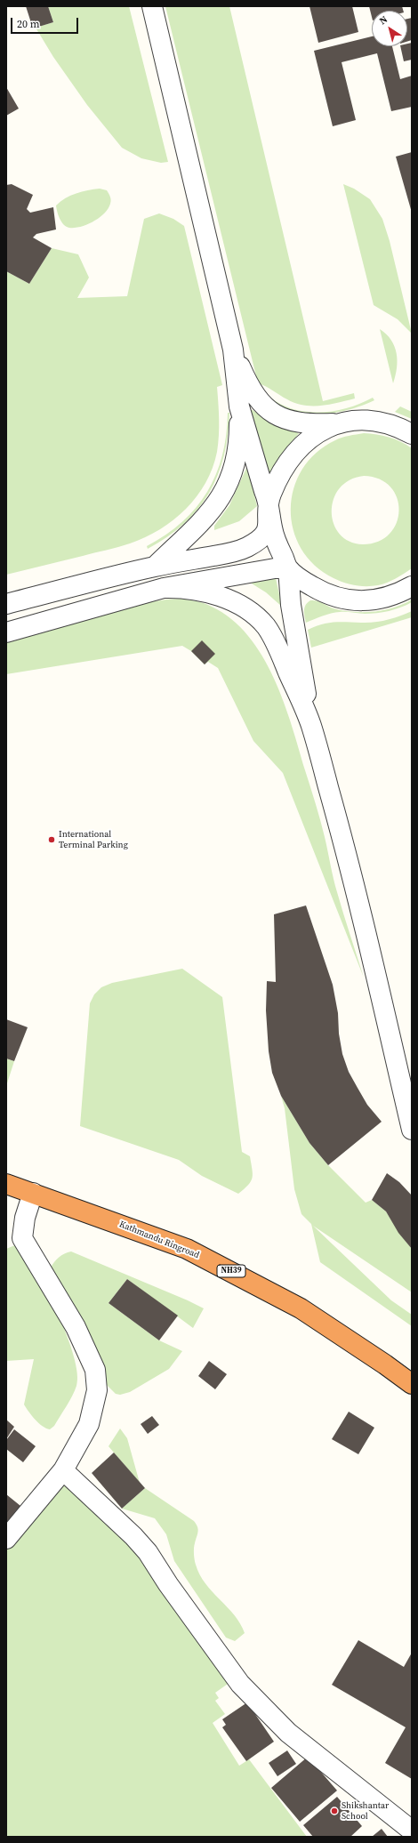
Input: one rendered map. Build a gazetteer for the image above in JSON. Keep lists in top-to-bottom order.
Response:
{
  "streets": {
    "highway": ["Kathmandu Ringroad", "NH39"]
  },
  "places": ["International Terminal Parking", "Shikshantar School"],
  "scale_bar": "20 m",
  "north": "top left"
}
